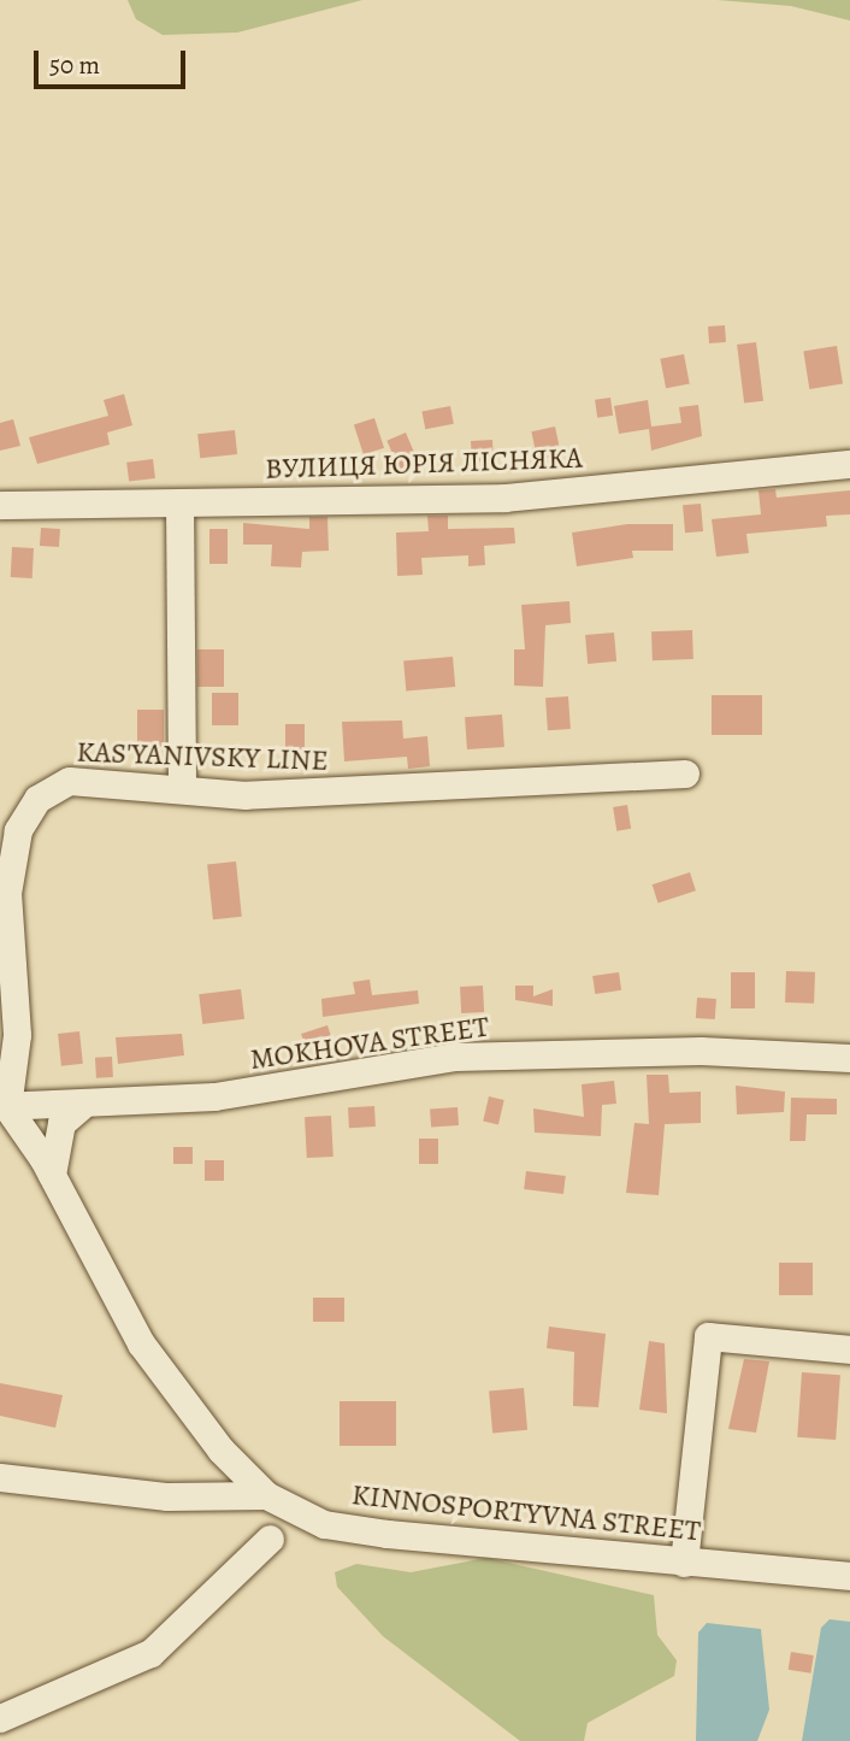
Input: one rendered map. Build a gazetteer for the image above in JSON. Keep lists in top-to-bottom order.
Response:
{
  "streets": {
    "street": [
      "ВУЛИЦЯ ЮРІЯ ЛІСНЯКА",
      "KAS'YANIVSKY LINE",
      "MOKHOVA STREET",
      "KINNOSPORTYVNA STREET"
    ]
  },
  "crossings": [
    ["KAS'YANIVSKY LINE", "MOKHOVA STREET"],
    ["KAS'YANIVSKY LINE", "KINNOSPORTYVNA STREET"],
    ["MOKHOVA STREET", "KINNOSPORTYVNA STREET"]
  ],
  "scale_bar": "50 m"
}
